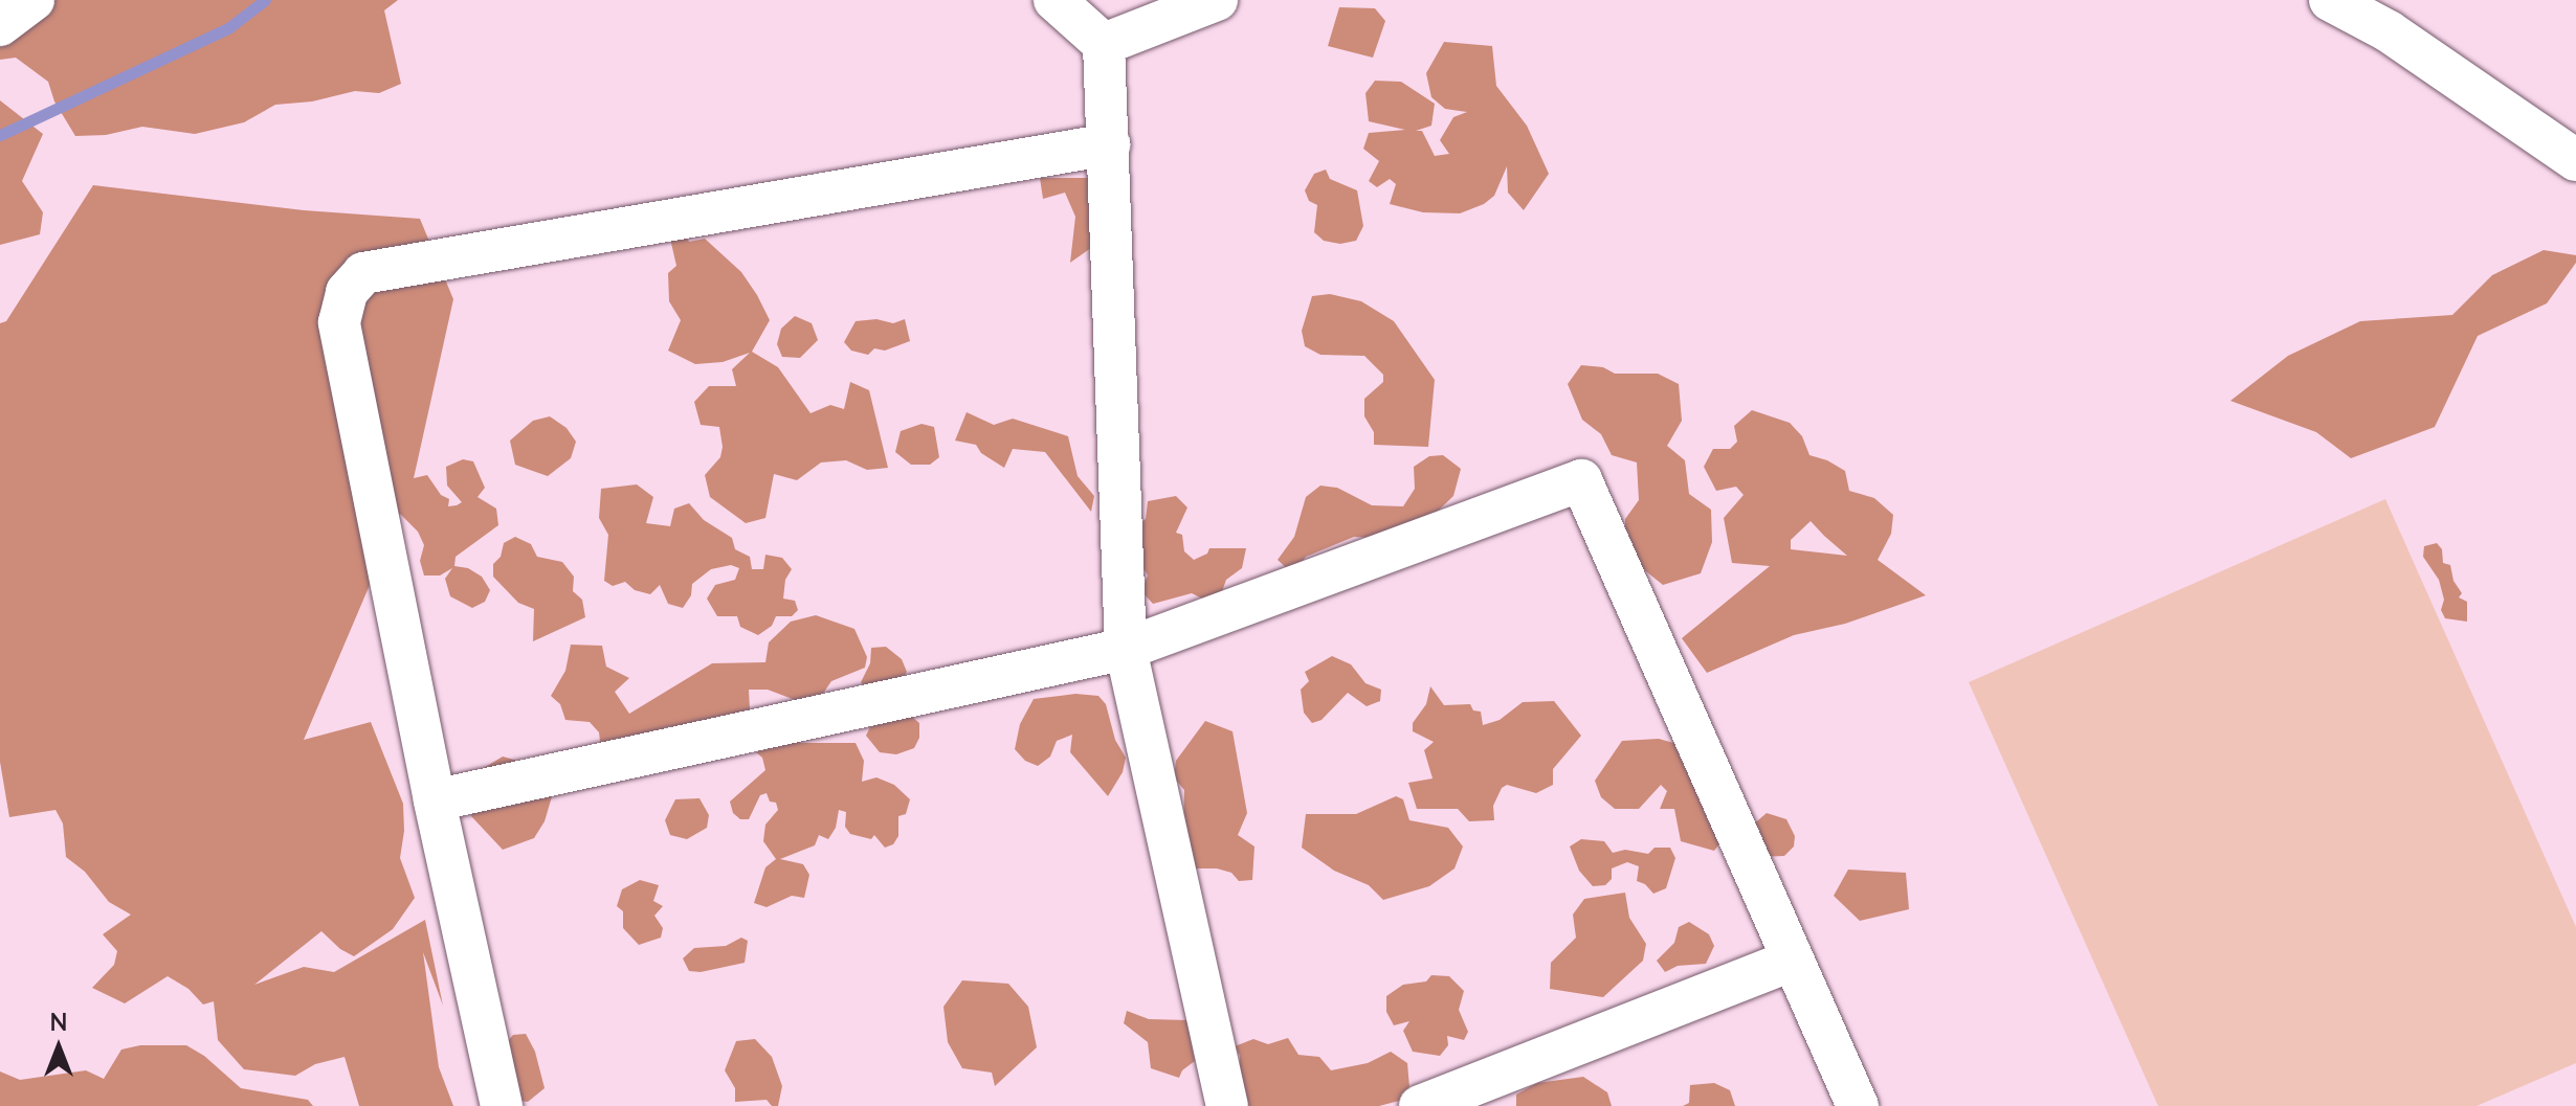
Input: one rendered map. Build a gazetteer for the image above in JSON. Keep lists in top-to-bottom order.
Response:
{
  "north": "top"
}
